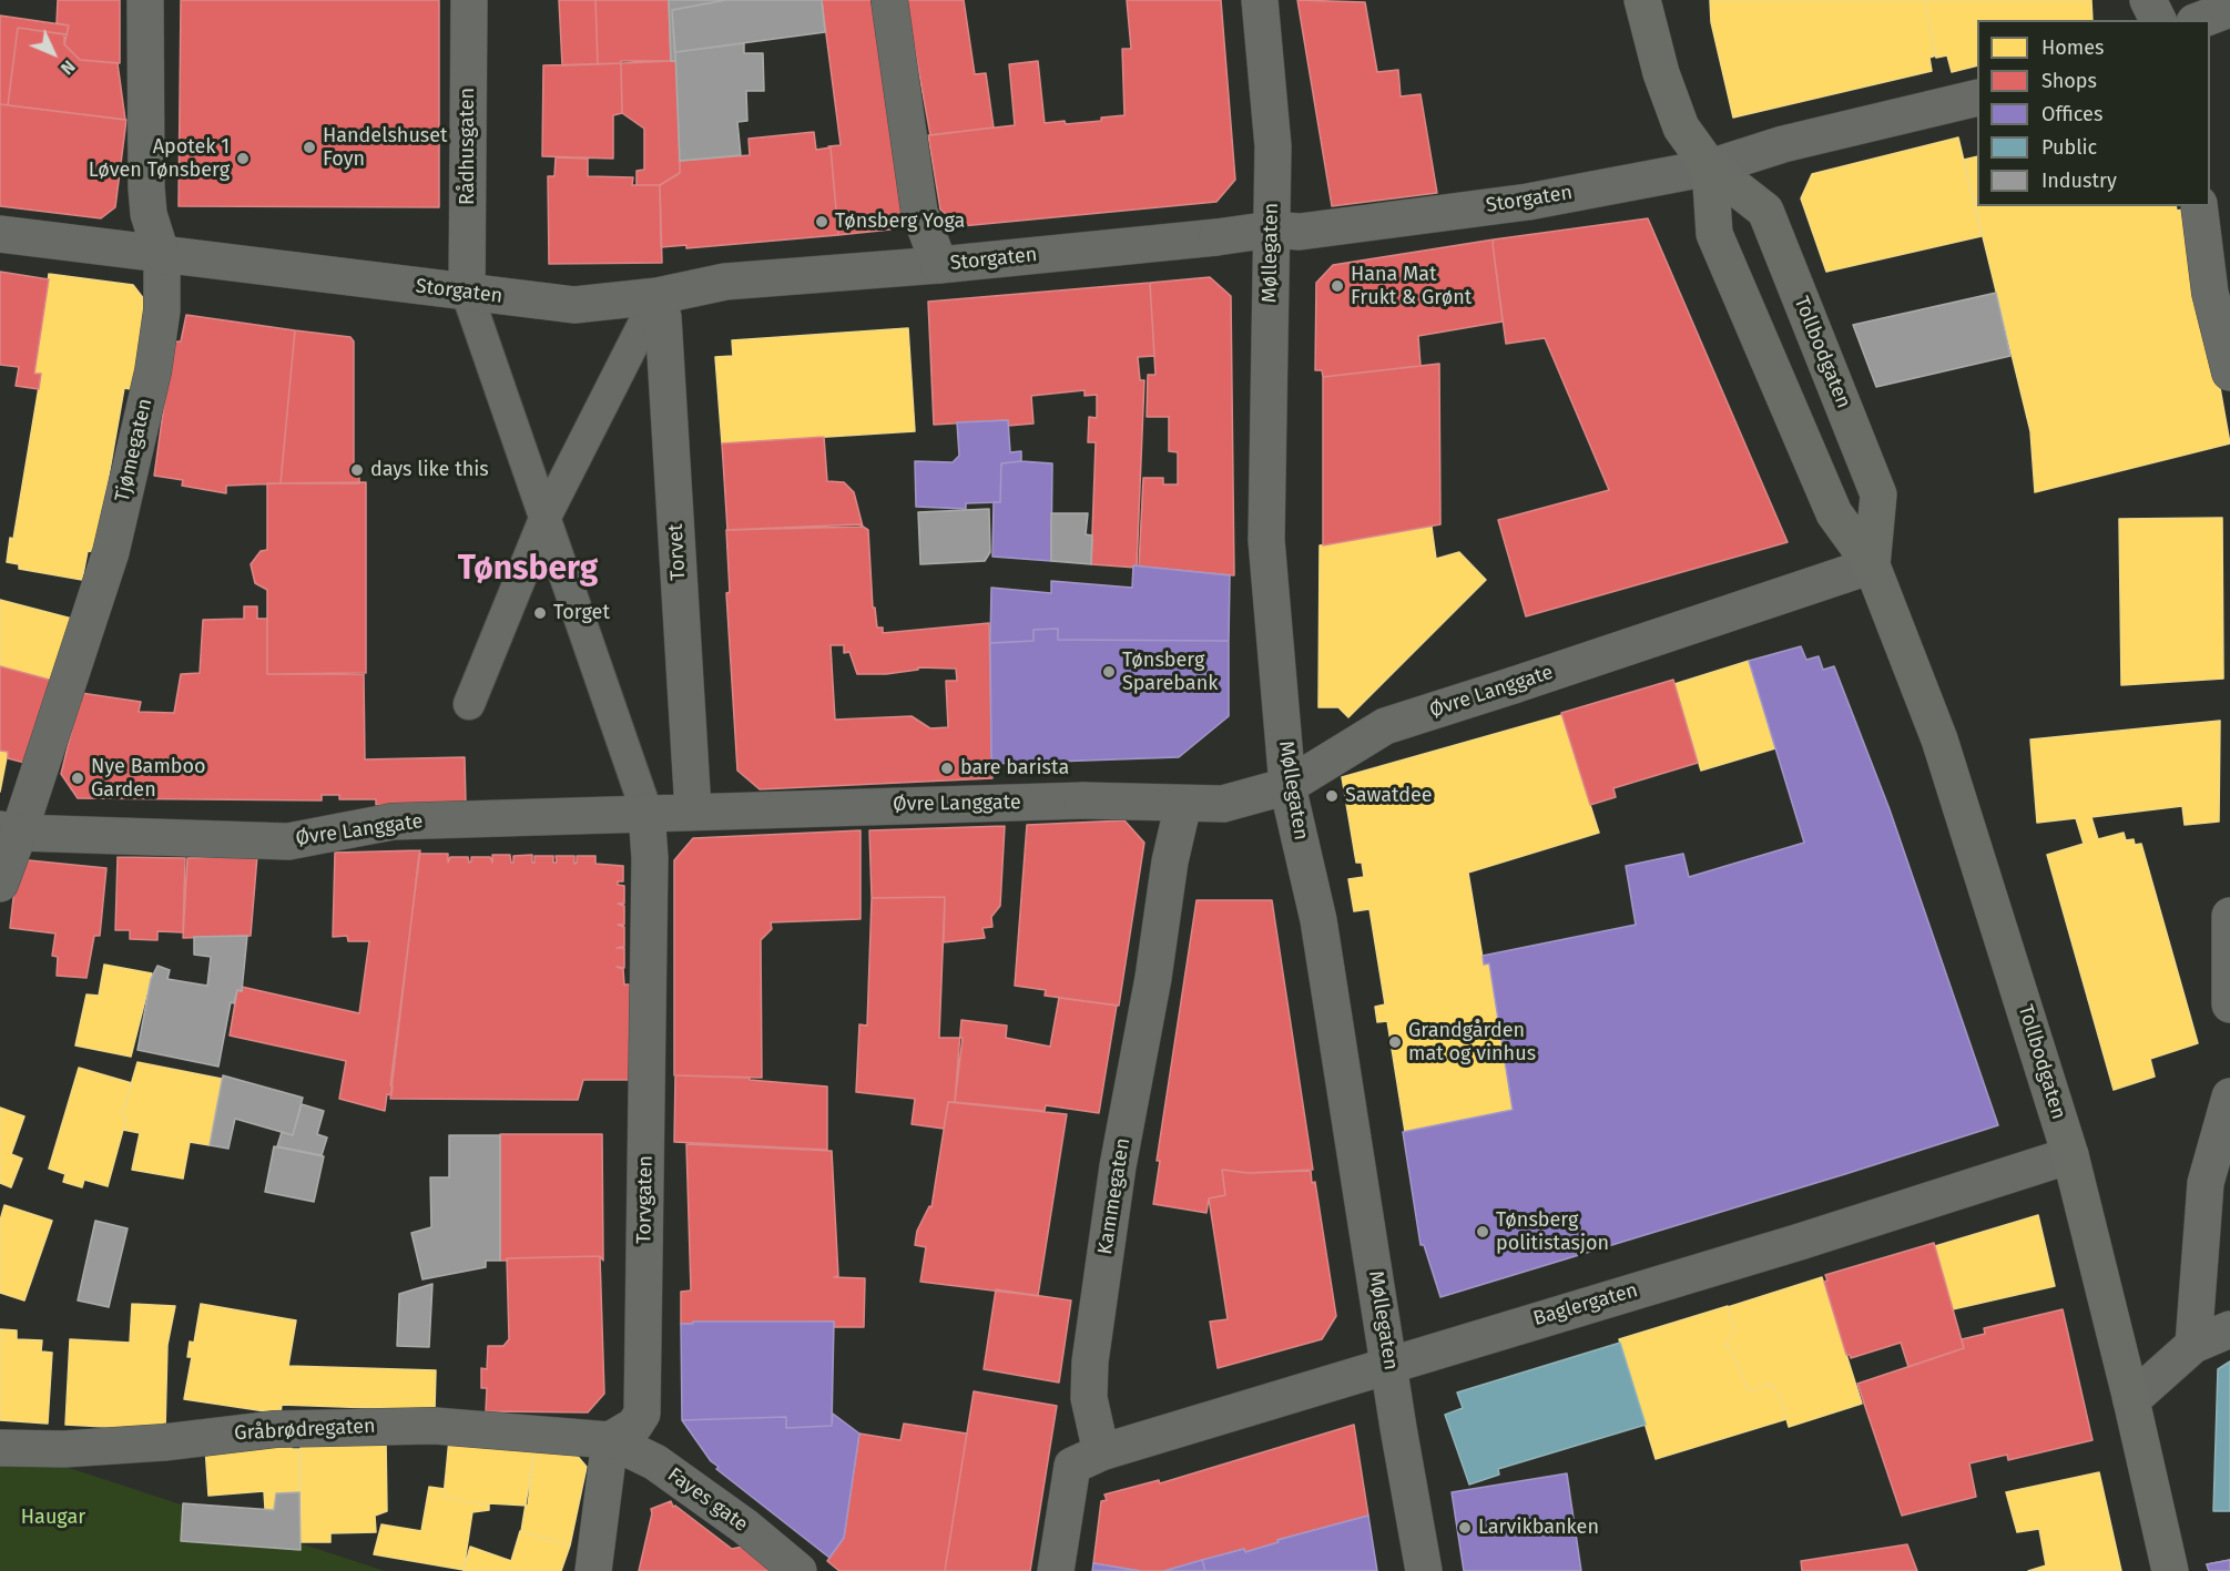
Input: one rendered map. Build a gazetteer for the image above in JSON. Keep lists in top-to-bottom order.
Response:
{
  "streets": {
    "main road": ["Tollbodgaten"],
    "street": [
      "Rådhusgaten",
      "Storgaten",
      "Møllegaten",
      "Tjømegaten",
      "Torvet",
      "Øvre Langgate",
      "Kammegaten",
      "Torvgaten",
      "Baglergaten",
      "Gråbrødregaten",
      "Fayes gate"
    ]
  },
  "crossings": [
    ["Rådhusgaten", "Storgaten"],
    ["Storgaten", "Møllegaten"],
    ["Storgaten", "Tollbodgaten"],
    ["Storgaten", "Tjømegaten"],
    ["Storgaten", "Torvet"],
    ["Møllegaten", "Øvre Langgate"],
    ["Møllegaten", "Baglergaten"],
    ["Tollbodgaten", "Øvre Langgate"],
    ["Tollbodgaten", "Baglergaten"],
    ["Tjømegaten", "Øvre Langgate"],
    ["Torvet", "Øvre Langgate"],
    ["Øvre Langgate", "Kammegaten"],
    ["Øvre Langgate", "Torvgaten"],
    ["Kammegaten", "Baglergaten"],
    ["Torvgaten", "Gråbrødregaten"],
    ["Torvgaten", "Fayes gate"],
    ["Gråbrødregaten", "Fayes gate"]
  ],
  "districts": ["Tønsberg"],
  "parks": ["Haugar"],
  "places": [
    "Handelshuset Foyn",
    "Apotek 1 Løven Tønsberg",
    "Tønsberg Yoga",
    "Hana Mat Frukt & Grønt",
    "days like this",
    "Torget",
    "Tønsberg Sparebank",
    "bare barista",
    "Nye Bamboo Garden",
    "Sawatdee",
    "Grandgården mat og vinhus",
    "Tønsberg politistasjon",
    "Larvikbanken"
  ],
  "legend": [
    "Homes",
    "Shops",
    "Offices",
    "Public",
    "Industry"
  ],
  "north": "bottom right"
}
